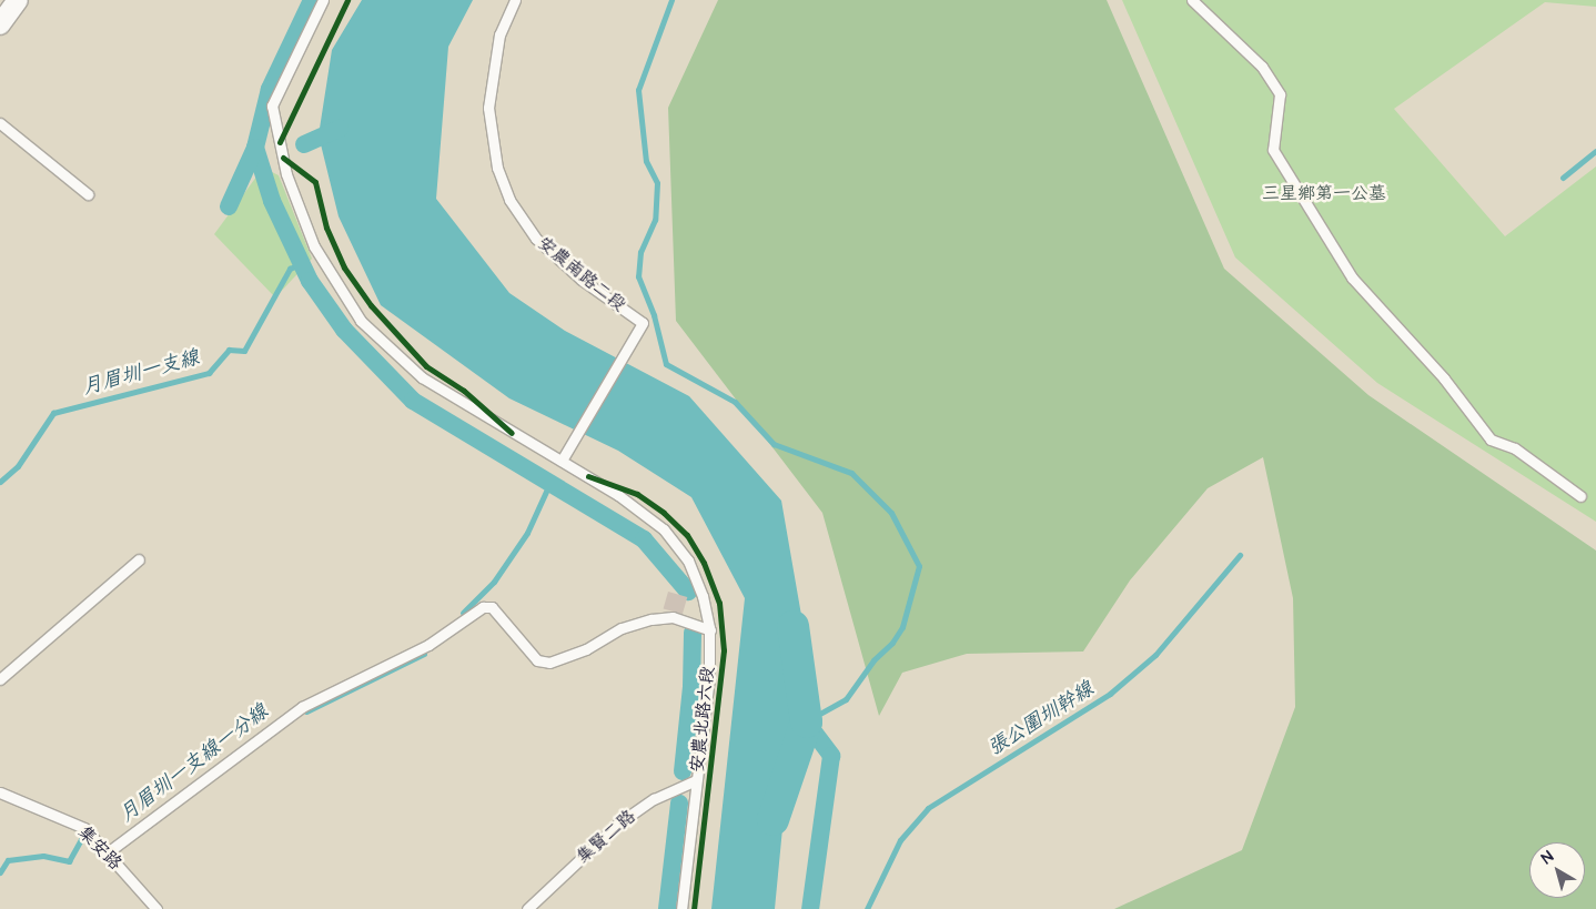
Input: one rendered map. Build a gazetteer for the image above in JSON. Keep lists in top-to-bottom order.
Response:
{
  "streets": {
    "lane": [
      "安農南路二段",
      "安農北路六段",
      "集賢二路",
      "集安路"
    ]
  },
  "crossings": [
    ["安農南路二段", "安農北路六段"],
    ["安農北路六段", "集賢二路"]
  ],
  "water": ["月眉圳一支線", "張公圍圳幹線", "月眉圳一支線一分線"],
  "parks": ["三星鄉第一公墓"],
  "north": "top left"
}
